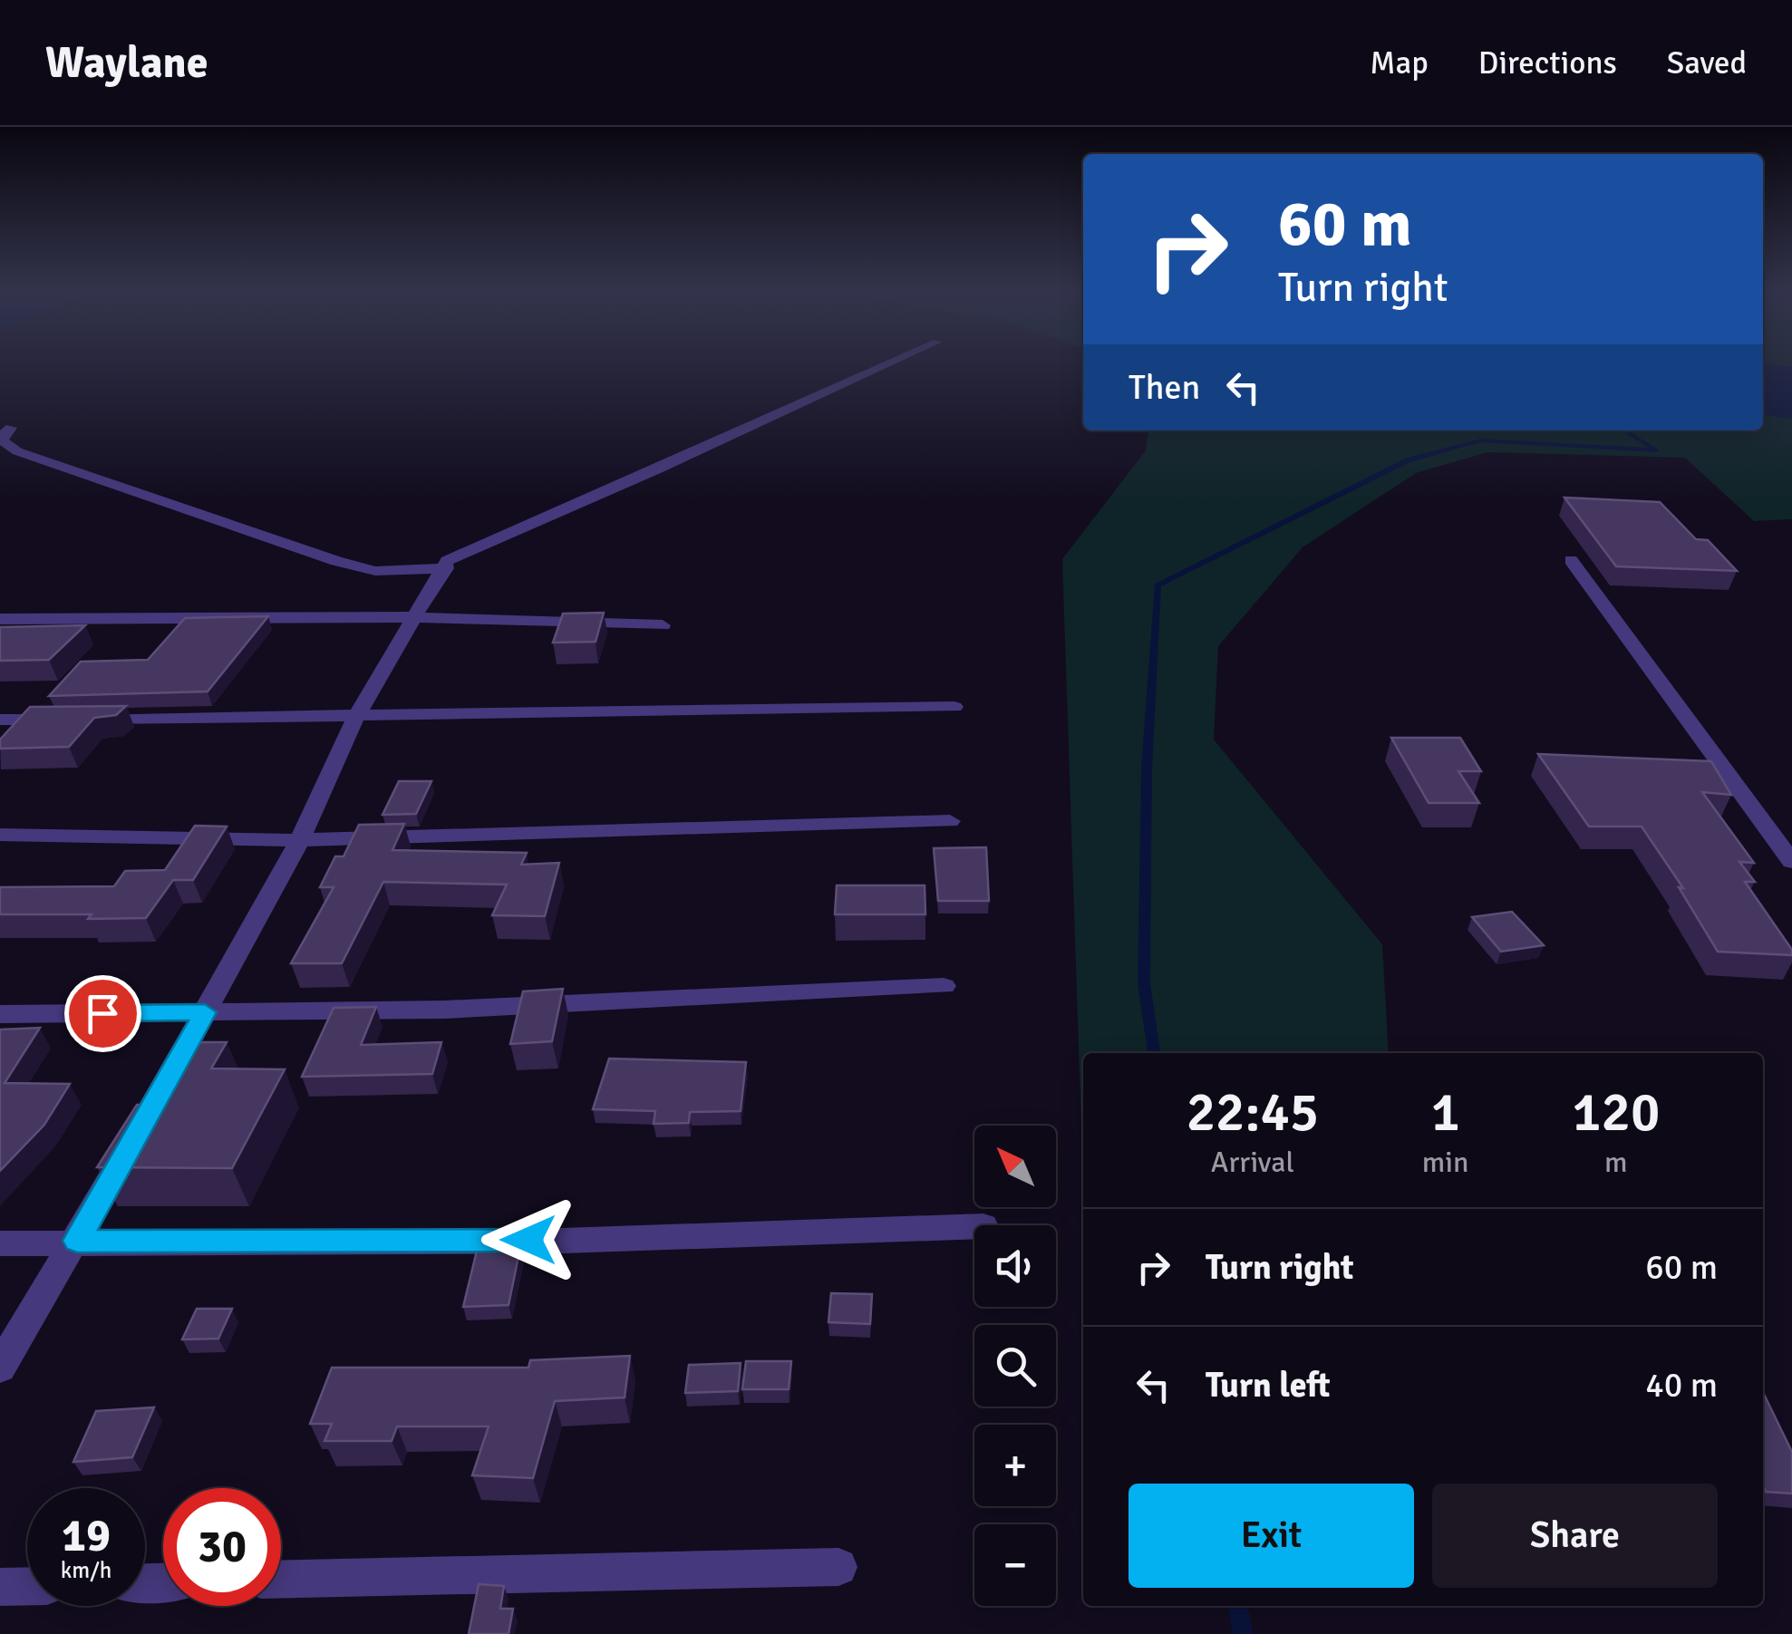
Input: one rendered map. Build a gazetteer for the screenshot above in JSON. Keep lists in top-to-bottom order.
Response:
{
  "north": "top left",
  "page": {
    "header": "Waylane",
    "nav": ["Map", "Directions", "Saved"],
    "turn": ["60 m", "Turn right"],
    "then": "Then",
    "eta": [
      "22:45",
      "Arrival",
      "1",
      "min",
      "120",
      "m"
    ],
    "map_buttons": ["+", "−"],
    "list": [
      {
        "name": "Turn right",
        "value": "60 m"
      },
      {
        "name": "Turn left",
        "value": "40 m"
      }
    ],
    "buttons": ["Exit", "Share"],
    "speed": "19 km/h",
    "limit": "30"
  }
}
